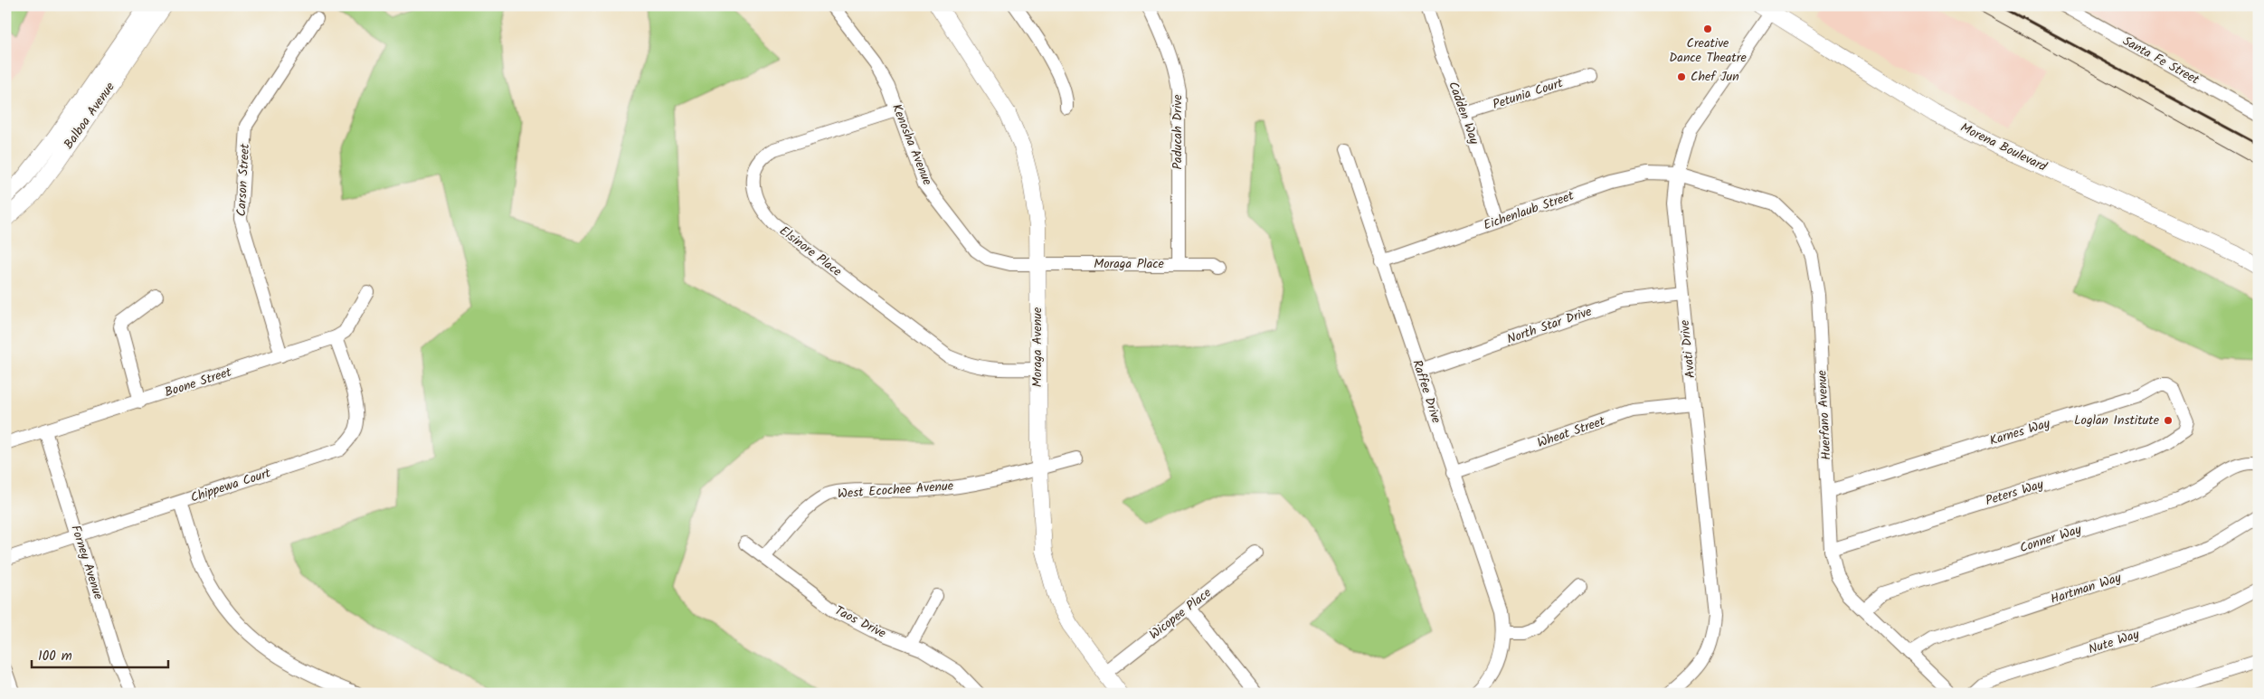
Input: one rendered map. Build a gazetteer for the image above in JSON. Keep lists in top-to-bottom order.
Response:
{
  "streets": {
    "main road": ["Balboa Avenue", "Morena Boulevard", "Moraga Avenue"],
    "street": [
      "Santa Fe Street",
      "Petunia Court",
      "Cadden Way",
      "Paducah Drive",
      "Kenosha Avenue",
      "Carson Street",
      "Eichenlaub Street",
      "Elsinore Place",
      "Moraga Place",
      "North Star Drive",
      "Avati Drive",
      "Boone Street",
      "Raffee Drive",
      "Huerfano Avenue",
      "Wheat Street",
      "Karnes Way",
      "Chippewa Court",
      "West Ecochee Avenue",
      "Peters Way",
      "Conner Way",
      "Forney Avenue",
      "Hartman Way",
      "Wicopee Place",
      "Taos Drive",
      "Nute Way"
    ]
  },
  "crossings": [
    ["Petunia Court", "Cadden Way"],
    ["Cadden Way", "Eichenlaub Street"],
    ["Paducah Drive", "Moraga Place"],
    ["Kenosha Avenue", "Elsinore Place"],
    ["Kenosha Avenue", "Moraga Place"],
    ["Kenosha Avenue", "Moraga Avenue"],
    ["Morena Boulevard", "Avati Drive"],
    ["Carson Street", "Boone Street"],
    ["Eichenlaub Street", "Avati Drive"],
    ["Eichenlaub Street", "Raffee Drive"],
    ["Eichenlaub Street", "Huerfano Avenue"],
    ["Elsinore Place", "Moraga Avenue"],
    ["Moraga Place", "Moraga Avenue"],
    ["North Star Drive", "Avati Drive"],
    ["North Star Drive", "Raffee Drive"],
    ["Moraga Avenue", "West Ecochee Avenue"],
    ["Moraga Avenue", "Wicopee Place"],
    ["Avati Drive", "Huerfano Avenue"],
    ["Avati Drive", "Wheat Street"],
    ["Boone Street", "Chippewa Court"],
    ["Boone Street", "Forney Avenue"],
    ["Raffee Drive", "Wheat Street"],
    ["Huerfano Avenue", "Karnes Way"],
    ["Huerfano Avenue", "Peters Way"],
    ["Huerfano Avenue", "Conner Way"],
    ["Huerfano Avenue", "Hartman Way"],
    ["Karnes Way", "Peters Way"],
    ["Chippewa Court", "Forney Avenue"],
    ["West Ecochee Avenue", "Taos Drive"]
  ],
  "places": ["Creative Dance Theatre", "Chef Jun", "Loglan Institute"],
  "scale_bar": "100 m"
}
